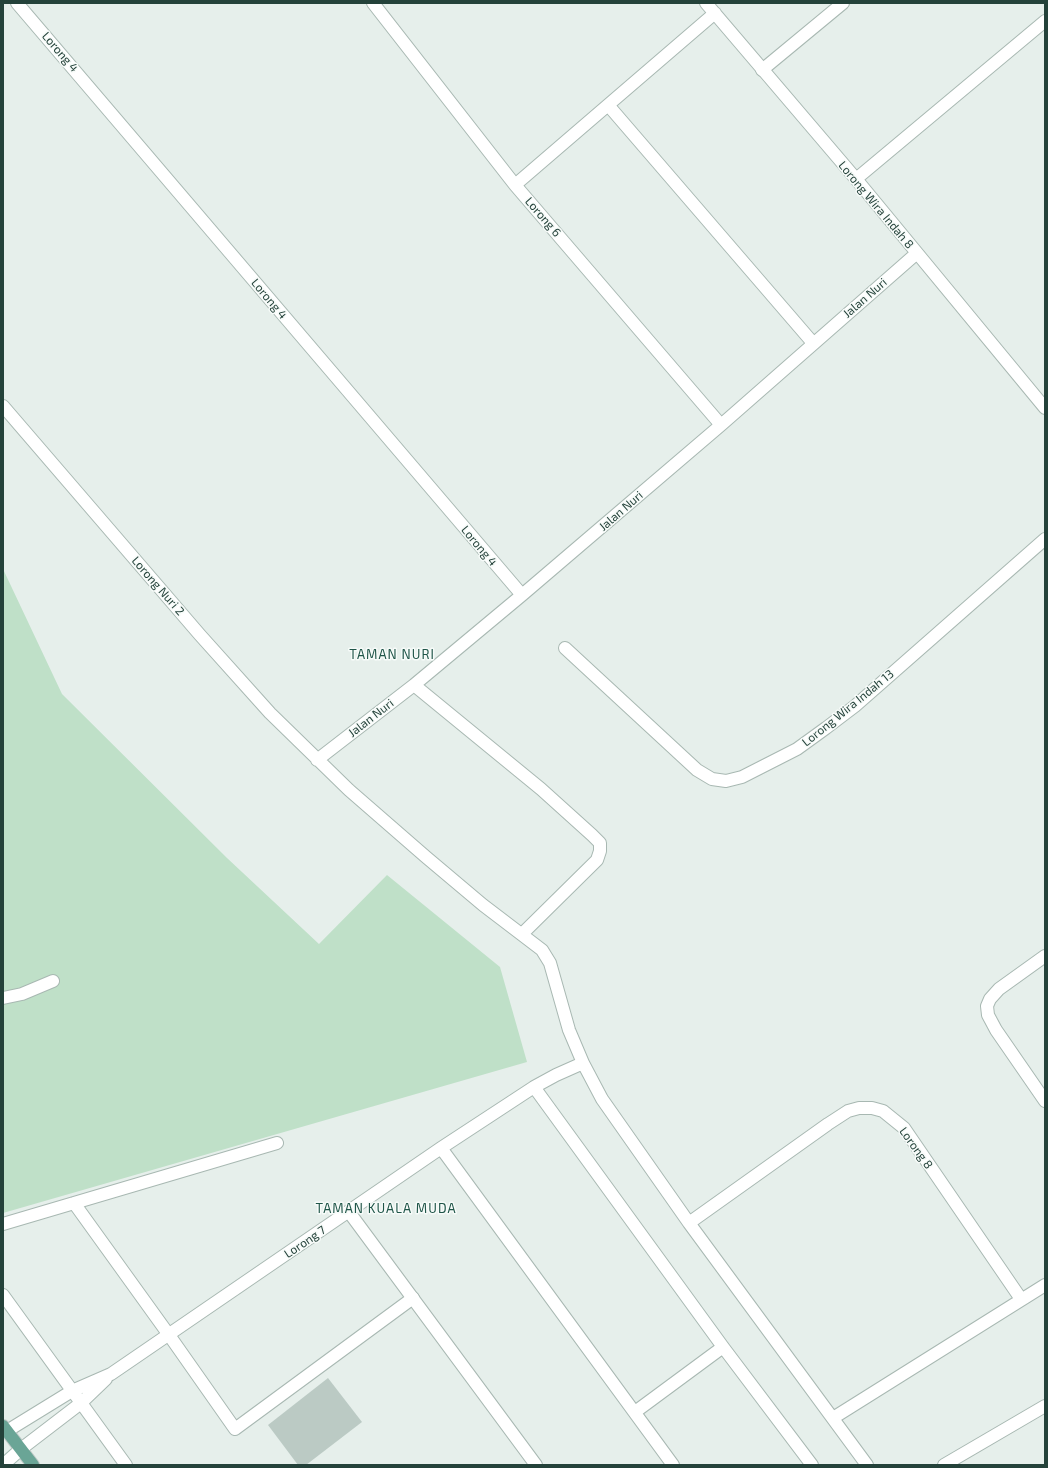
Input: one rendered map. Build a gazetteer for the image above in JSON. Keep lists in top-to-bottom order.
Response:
{
  "streets": {
    "street": [
      "Lorong 4",
      "Lorong Wira Indah 8",
      "Lorong 6",
      "Jalan Nuri",
      "Lorong Nuri 2",
      "Lorong Wira Indah 13",
      "Lorong 8",
      "Lorong 7"
    ]
  },
  "crossings": [
    ["Lorong 4", "Jalan Nuri"],
    ["Lorong Wira Indah 8", "Jalan Nuri"],
    ["Lorong 6", "Jalan Nuri"],
    ["Jalan Nuri", "Lorong Nuri 2"],
    ["Lorong Nuri 2", "Lorong 8"],
    ["Lorong Nuri 2", "Lorong 7"]
  ],
  "districts": ["TAMAN NURI", "TAMAN KUALA MUDA"]
}
